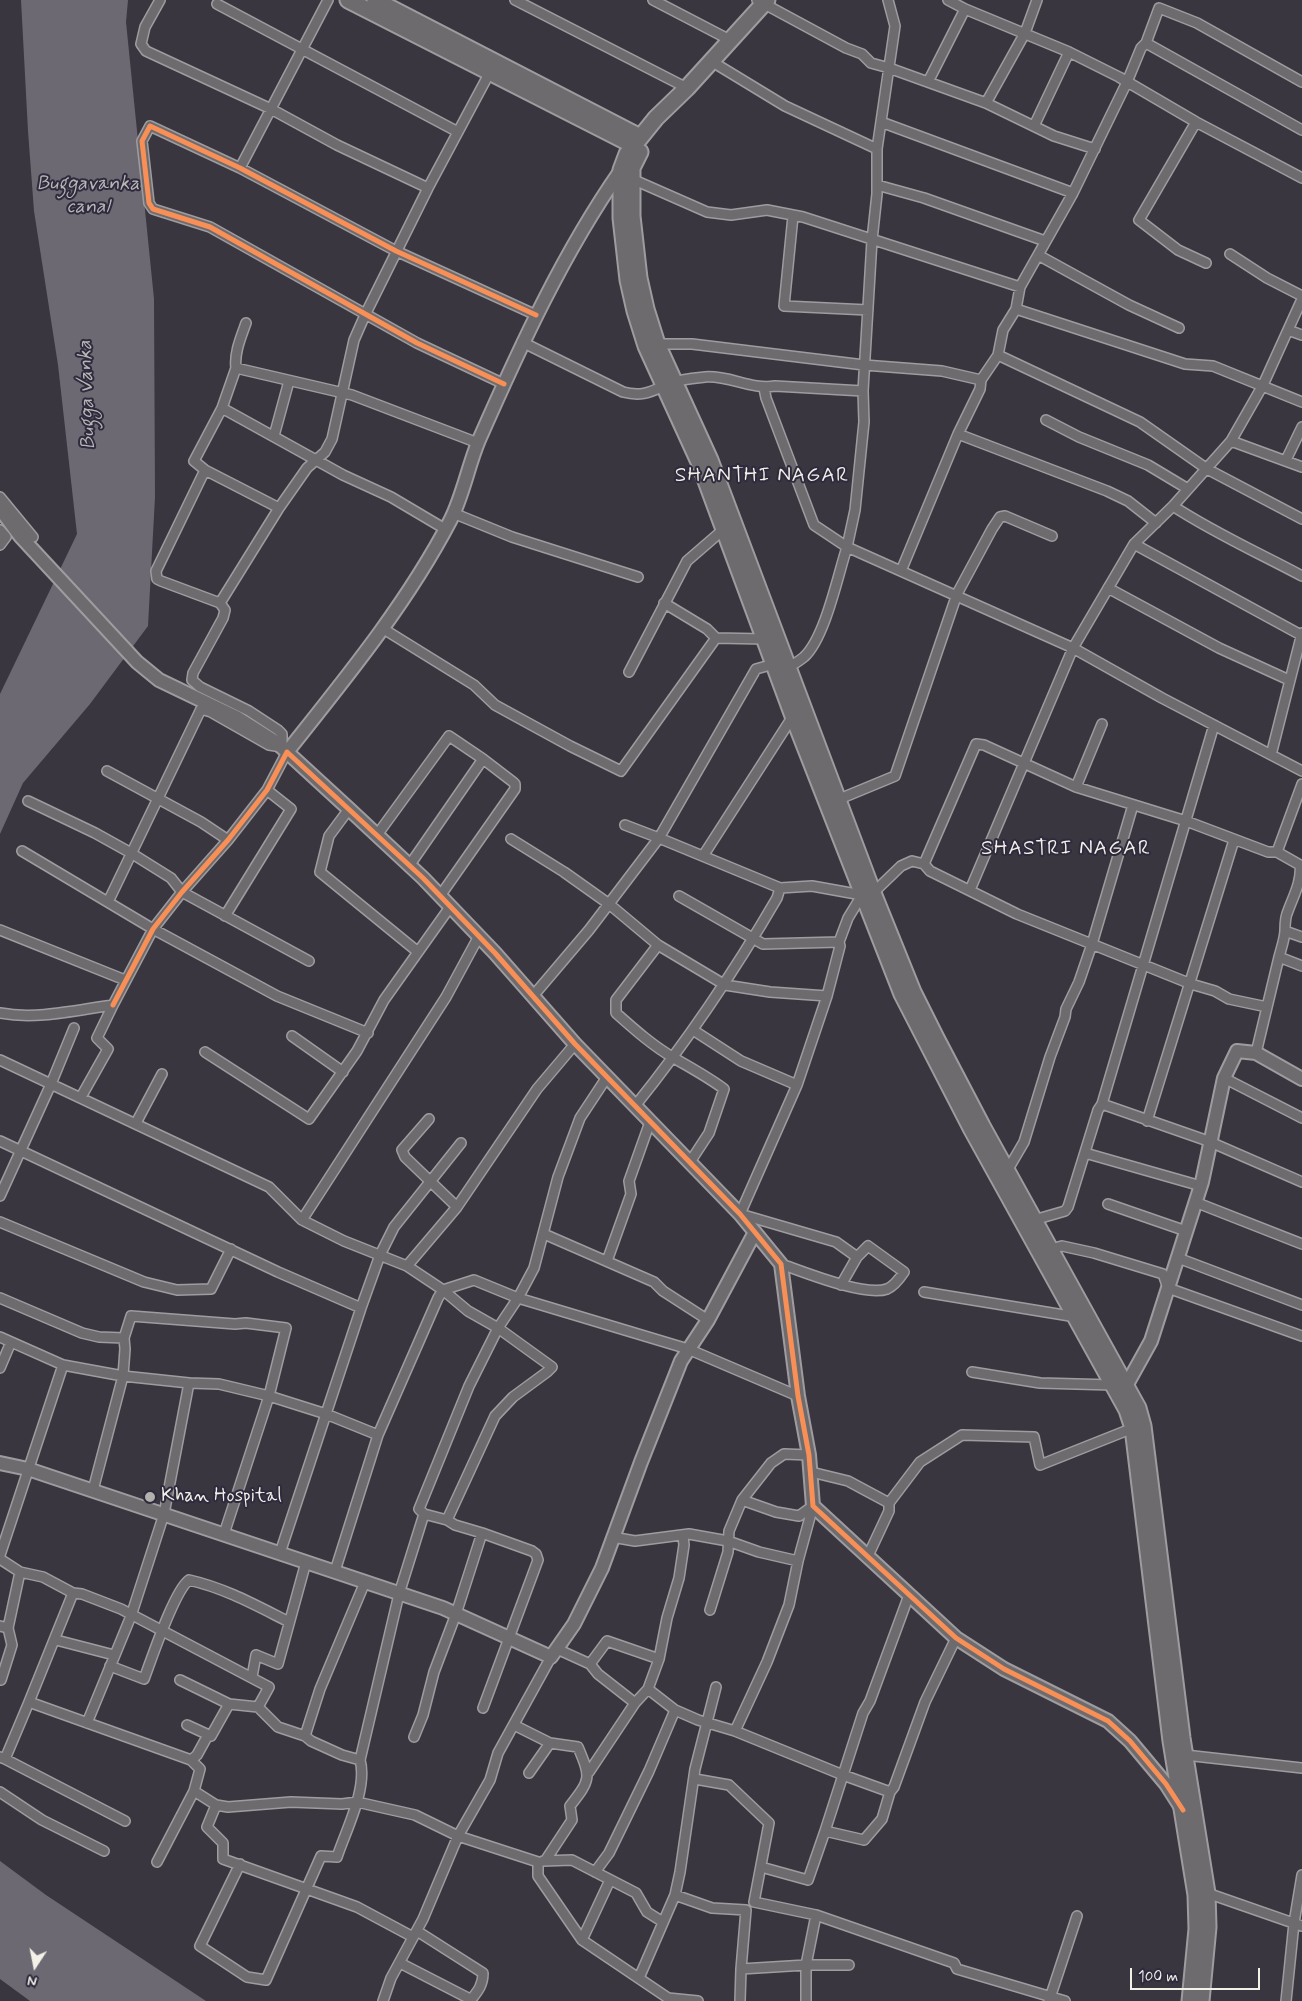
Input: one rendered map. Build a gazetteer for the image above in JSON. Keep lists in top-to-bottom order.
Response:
{
  "districts": ["SHANTHI NAGAR", "SHASTRI NAGAR"],
  "water": ["Buggavanka canal", "Bugga Vanka"],
  "places": ["Khan Hospital"],
  "scale_bar": "100 m",
  "north": "bottom"
}
